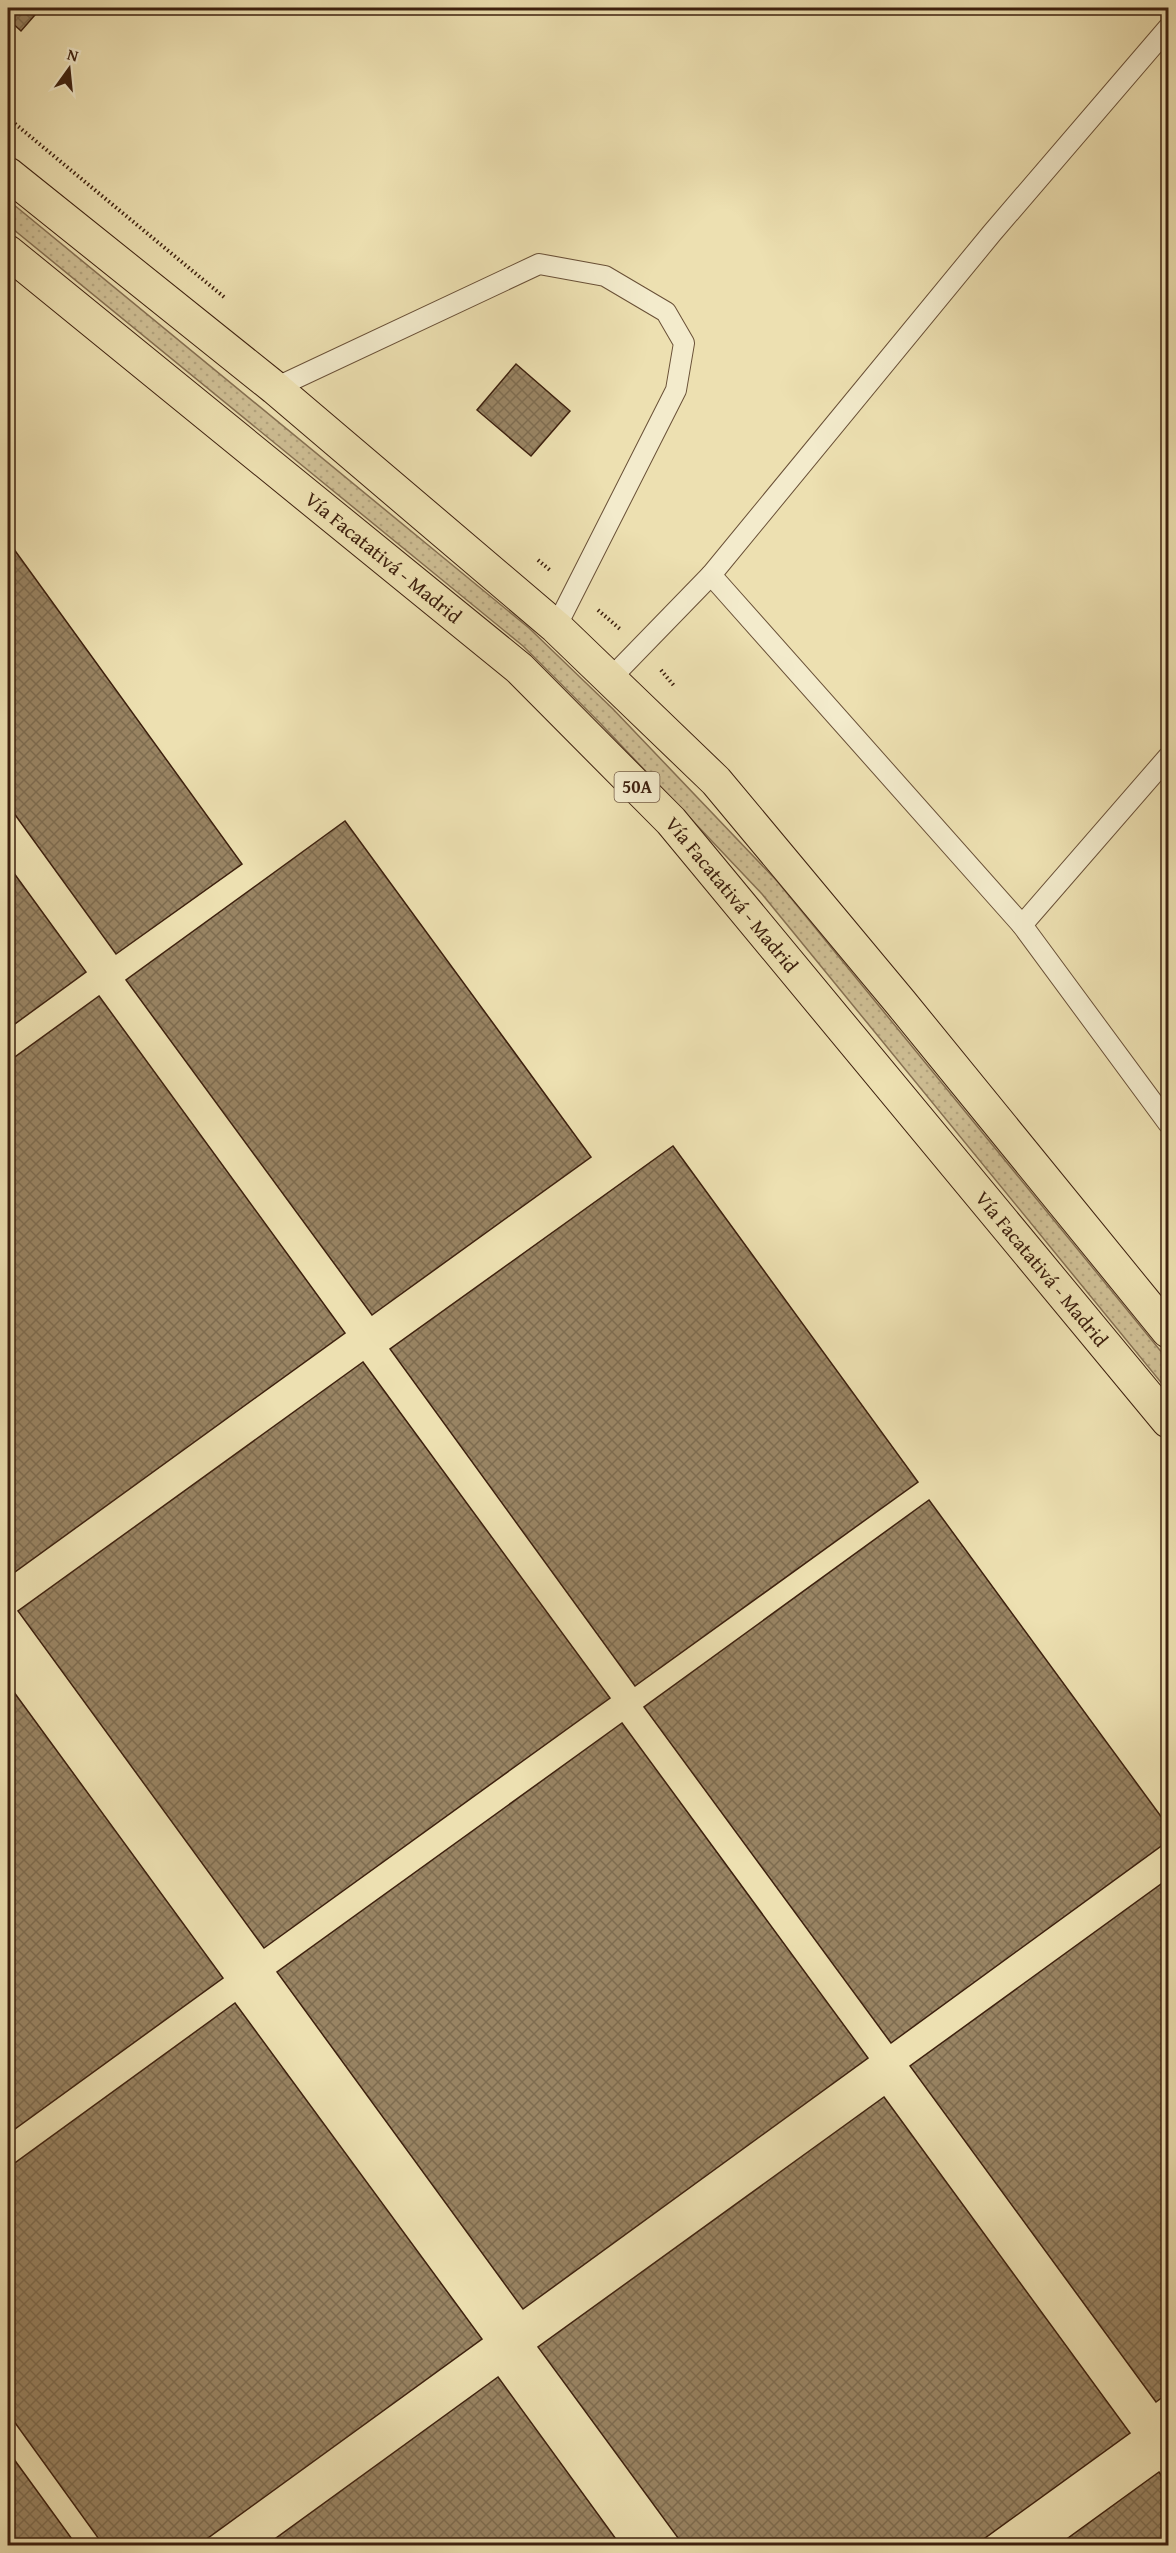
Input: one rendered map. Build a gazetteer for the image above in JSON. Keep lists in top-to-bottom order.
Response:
{
  "streets": {
    "main road": ["Vía Facatativá - Madrid", "50A"]
  },
  "north": "top"
}
